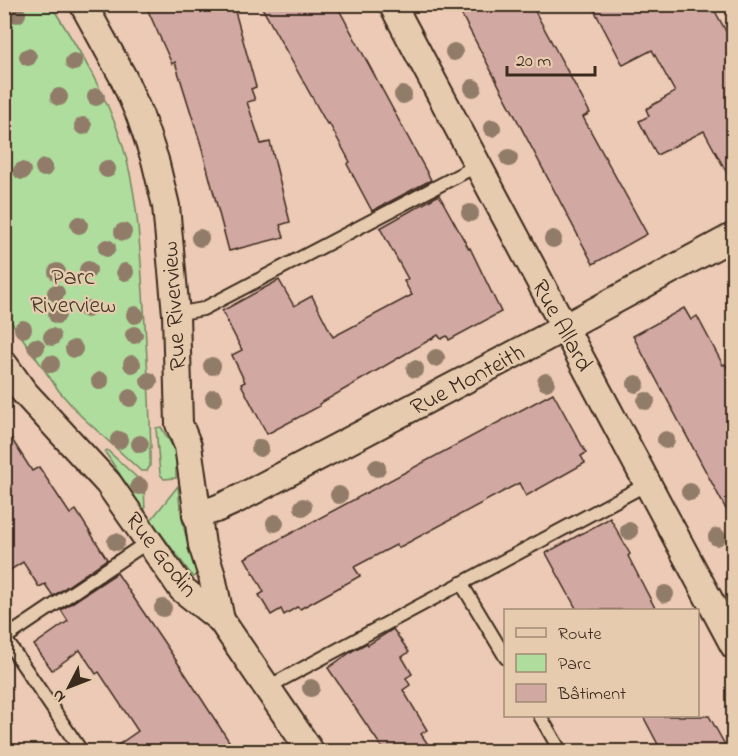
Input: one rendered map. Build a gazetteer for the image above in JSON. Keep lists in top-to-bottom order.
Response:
{
  "streets": {
    "street": [
      "Rue Riverview",
      "Rue Allard",
      "Rue Monteith",
      "Rue Godin"
    ]
  },
  "crossings": [
    ["Rue Riverview", "Rue Monteith"],
    ["Rue Riverview", "Rue Godin"],
    ["Rue Allard", "Rue Monteith"]
  ],
  "parks": ["Parc Riverview"],
  "legend": ["Route", "Parc", "Bâtiment"],
  "scale_bar": "20 m",
  "north": "bottom left"
}
